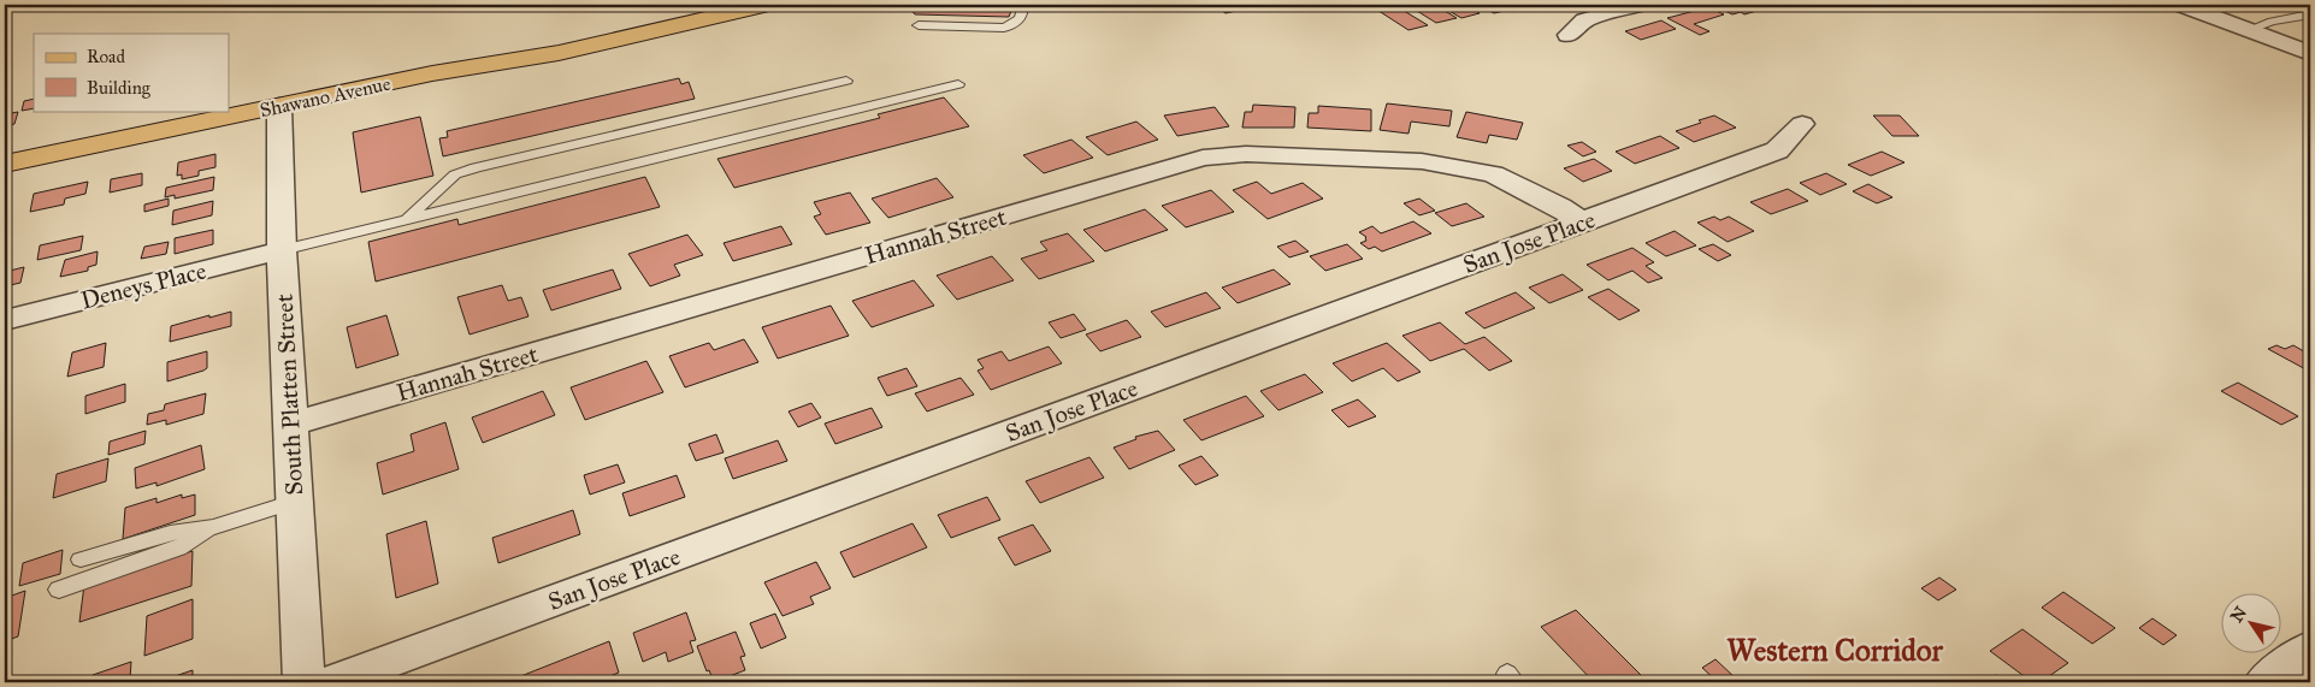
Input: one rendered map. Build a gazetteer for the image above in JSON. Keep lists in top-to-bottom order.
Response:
{
  "streets": {
    "main road": ["Shawano Avenue"],
    "street": [
      "Hannah Street",
      "San Jose Place",
      "Deneys Place",
      "South Platten Street"
    ]
  },
  "crossings": [
    ["Shawano Avenue", "South Platten Street"],
    ["Hannah Street", "San Jose Place"],
    ["Hannah Street", "South Platten Street"],
    ["Deneys Place", "South Platten Street"]
  ],
  "districts": ["Western Corridor"],
  "legend": ["Road", "Building"],
  "north": "top left"
}
